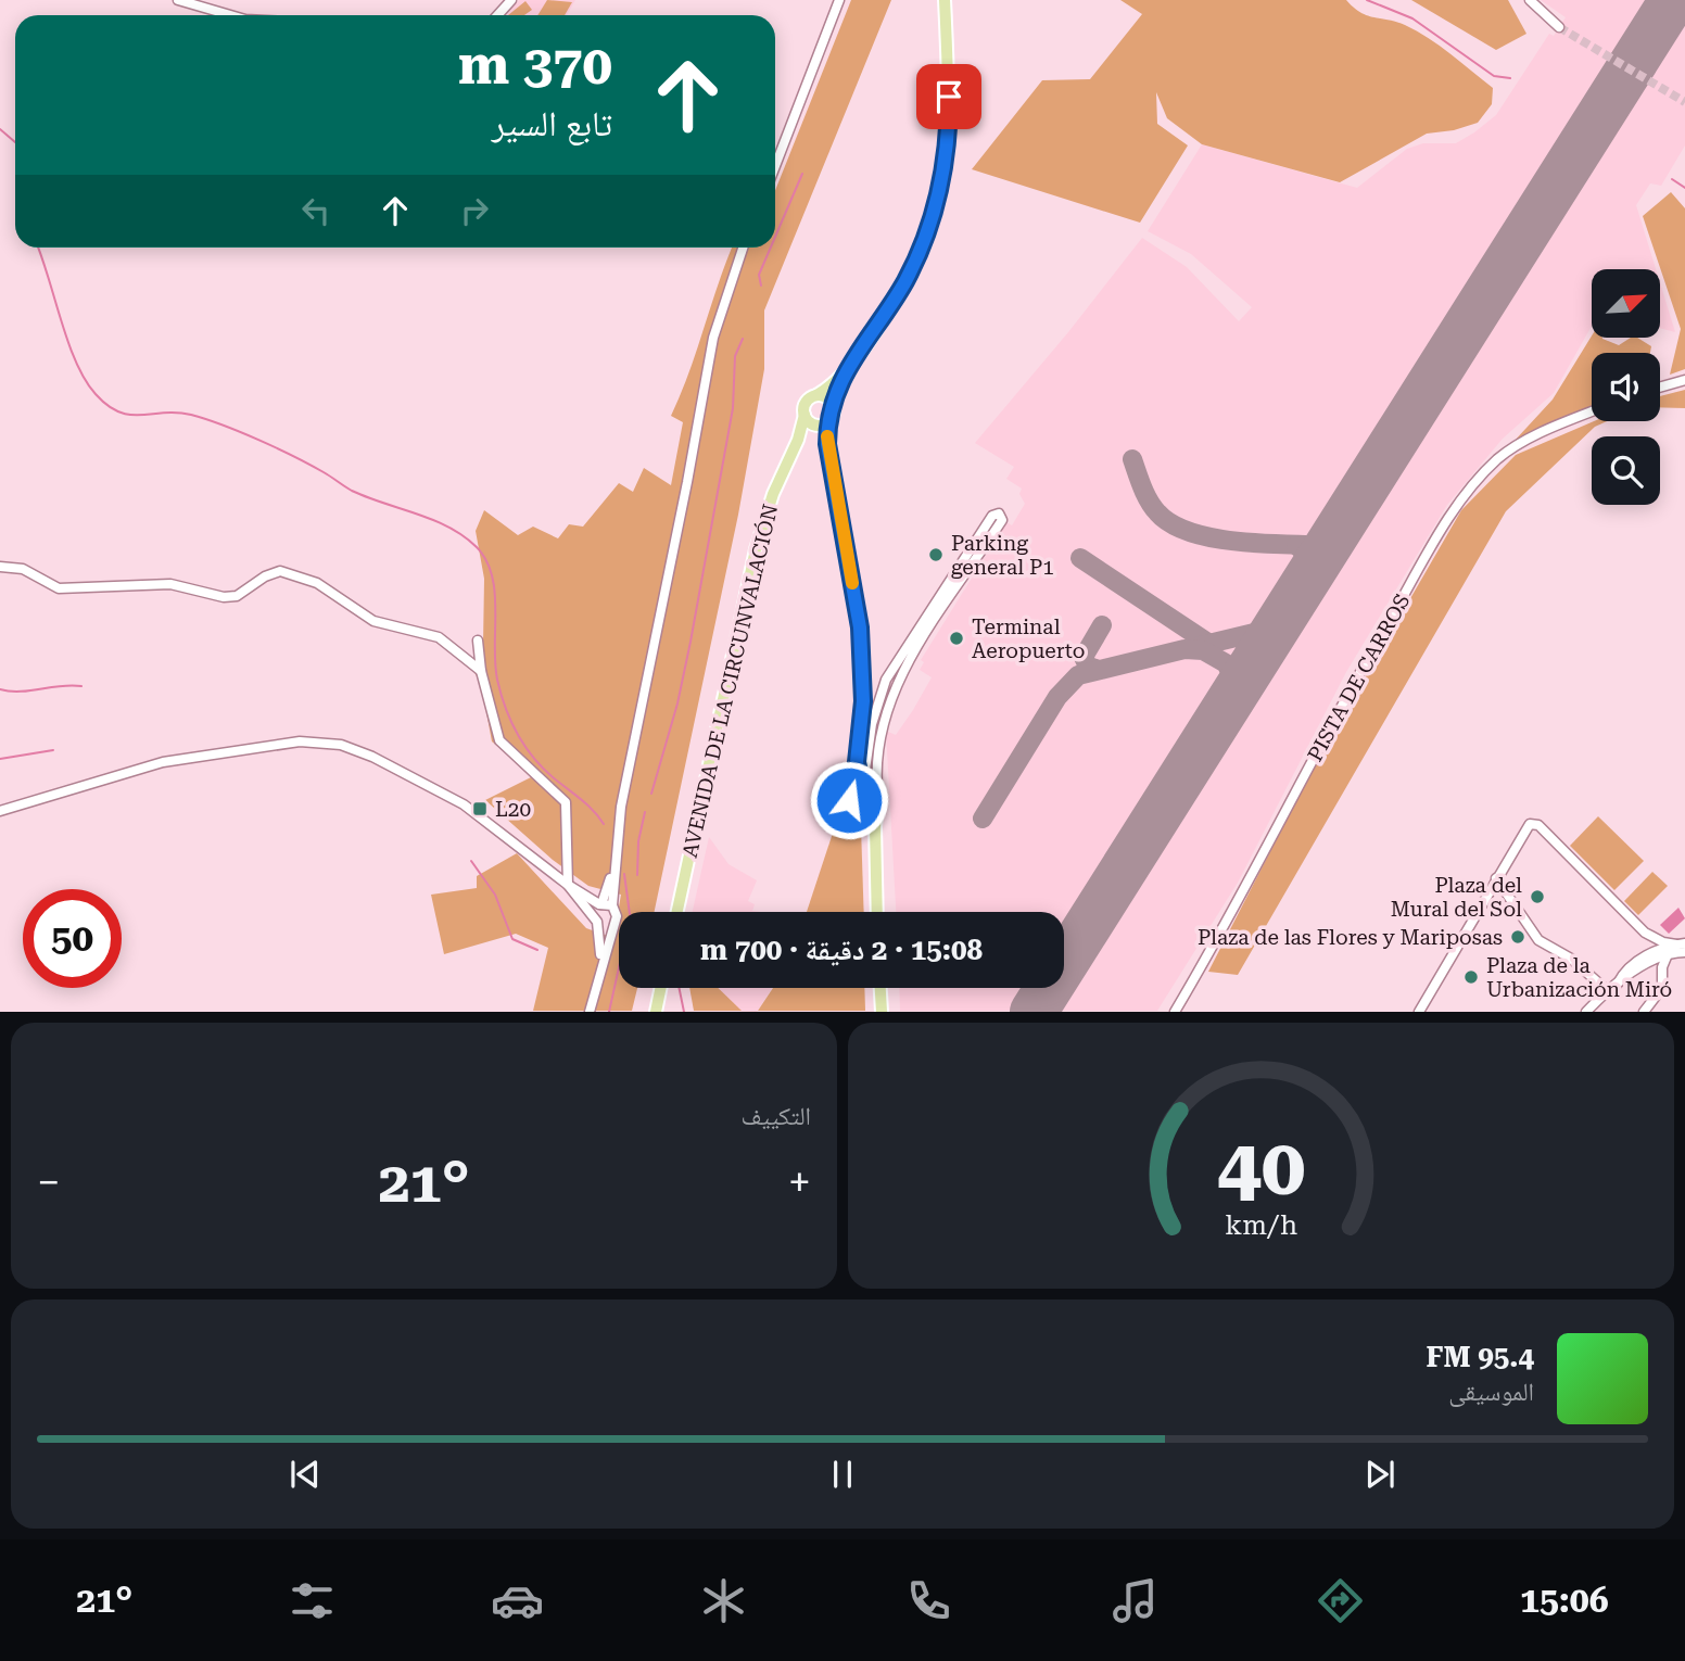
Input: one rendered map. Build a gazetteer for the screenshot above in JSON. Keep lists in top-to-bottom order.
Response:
{
  "streets": {
    "main road": ["AVENIDA DE LA CIRCUNVALACIÓN"],
    "street": ["PISTA DE CARROS"]
  },
  "places": {
    "other": [
      "Parking general P1",
      "Terminal Aeropuerto",
      "Plaza del Mural del Sol",
      "Plaza de las Flores y Mariposas",
      "Plaza de la Urbanización Miró"
    ],
    "transit": ["L20"]
  },
  "north": "top right",
  "page": {
    "turn": ["370 m", "تابع السير"],
    "limit": "50",
    "trip": "15:08 · 2 دقيقة · 700 m",
    "tile": "التكييف",
    "heat": ["−", "21°", "+"],
    "song": ["95.4 FM", "الموسيقى"],
    "tabs": ["15:06", "21°"],
    "gauge": ["40", "km/h"]
  }
}
